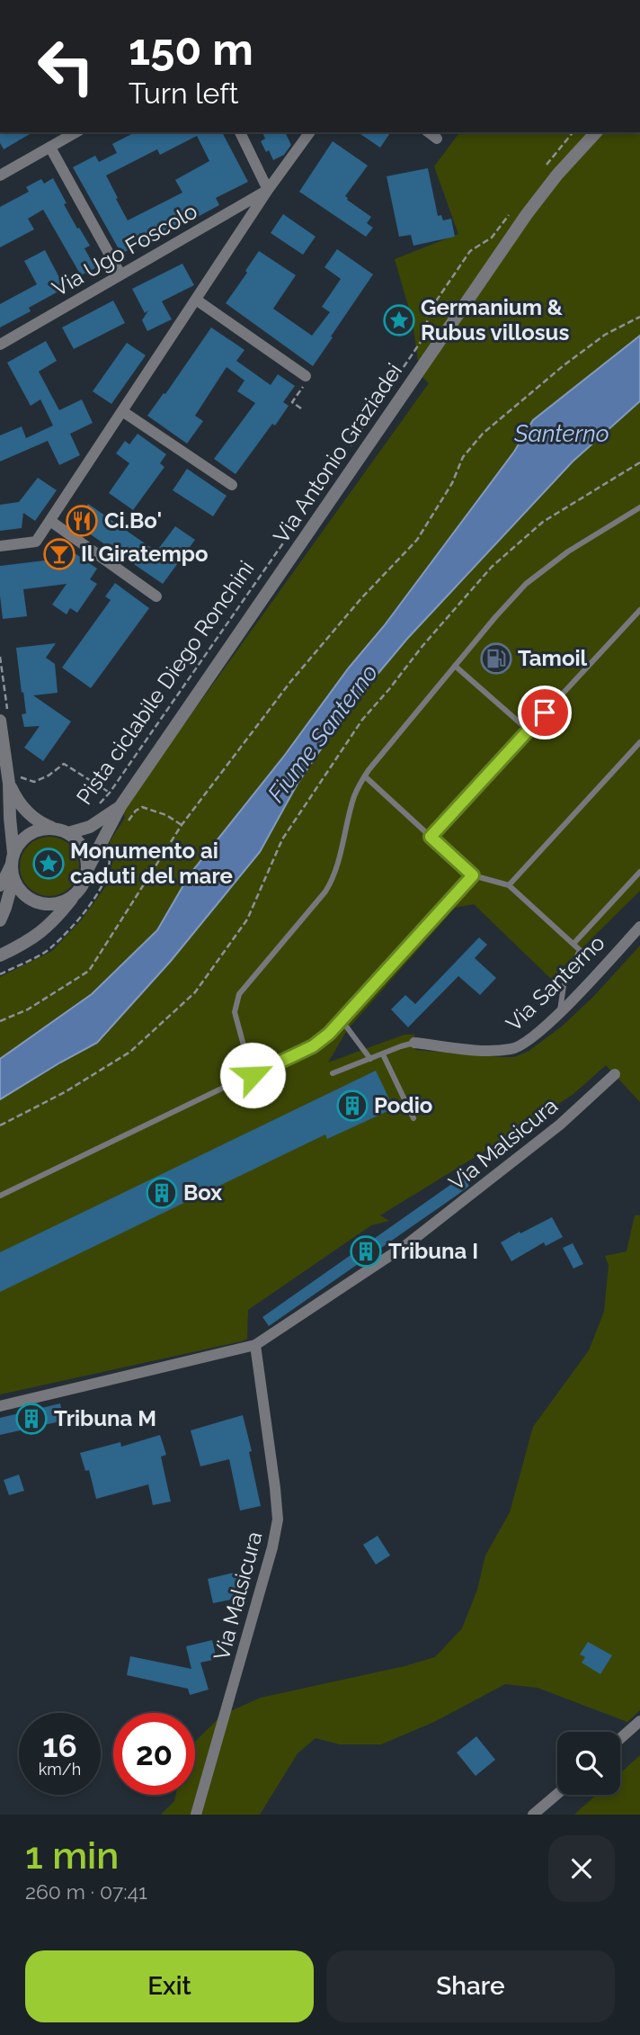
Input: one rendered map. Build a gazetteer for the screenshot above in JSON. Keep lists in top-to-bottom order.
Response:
{
  "streets": {
    "street": [
      "Via Ugo Foscolo",
      "Via Antonio Graziadei",
      "Via Santerno",
      "Via Malsicura"
    ],
    "path": ["Pista ciclabile Diego Ronchini"]
  },
  "water": ["Santerno", "Fiume Santerno"],
  "places": {
    "place": ["Germanium & Rubus villosus", "Monumento ai caduti del mare"],
    "restaurant": ["Ci.Bo'"],
    "bar": ["Il Giratempo"],
    "fuel station": ["Tamoil"],
    "building": [
      "Podio",
      "Box",
      "Tribuna I",
      "Tribuna M"
    ]
  },
  "page": {
    "turn": ["150 m", "Turn left"],
    "speed": "16 km/h",
    "limit": "20",
    "heading": ["1 min", "260 m · 07:41"],
    "buttons": ["Exit", "Share"]
  }
}
